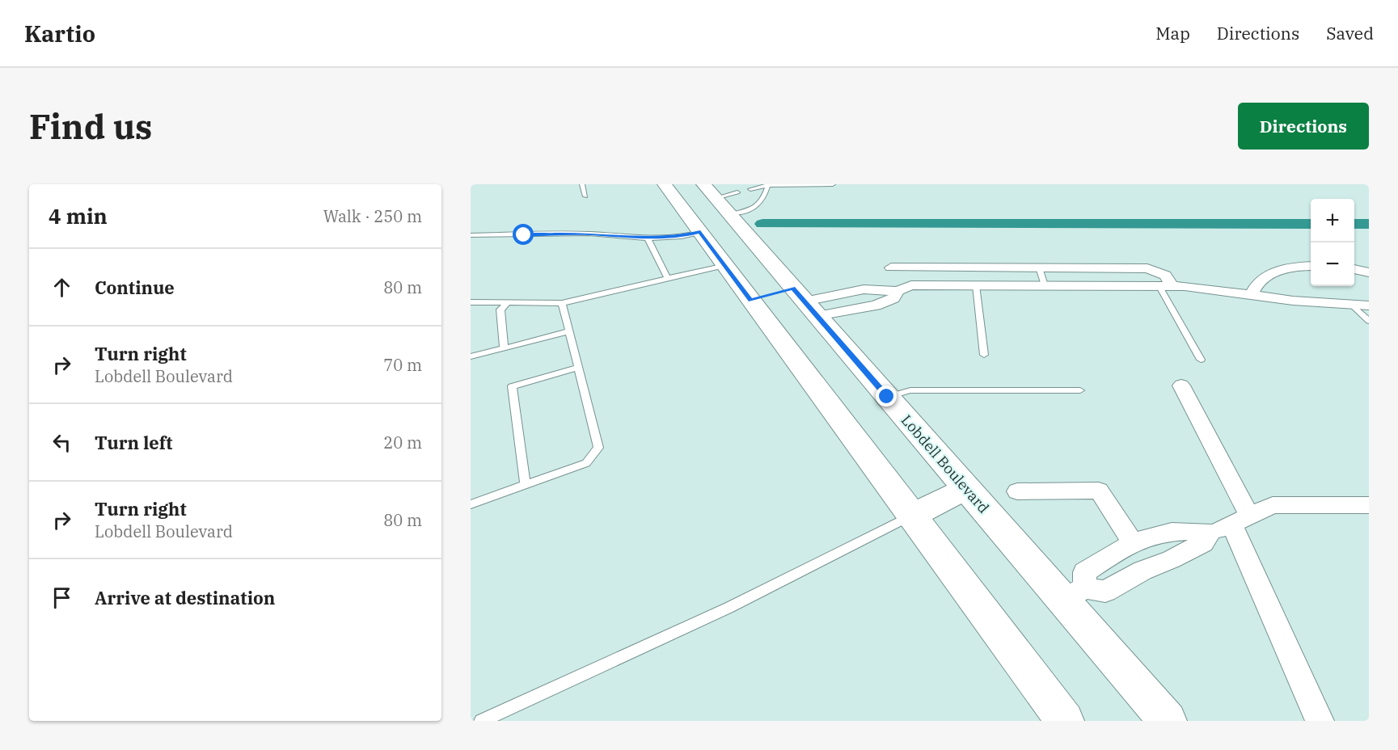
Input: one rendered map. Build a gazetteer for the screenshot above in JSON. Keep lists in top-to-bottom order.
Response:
{
  "streets": {
    "main road": ["Lobdell Boulevard"]
  },
  "page": {
    "header": "Kartio",
    "nav": ["Map", "Directions", "Saved"],
    "buttons": "Directions",
    "title": "Find us",
    "heading": ["4 min", "Walk · 250 m"],
    "map_buttons": ["+", "−"],
    "list": [
      ["Continue", "80 m"],
      ["Turn right", "Lobdell Boulevard", "70 m"],
      ["Turn left", "20 m"],
      ["Turn right", "Lobdell Boulevard", "80 m"],
      "Arrive at destination"
    ]
  }
}
